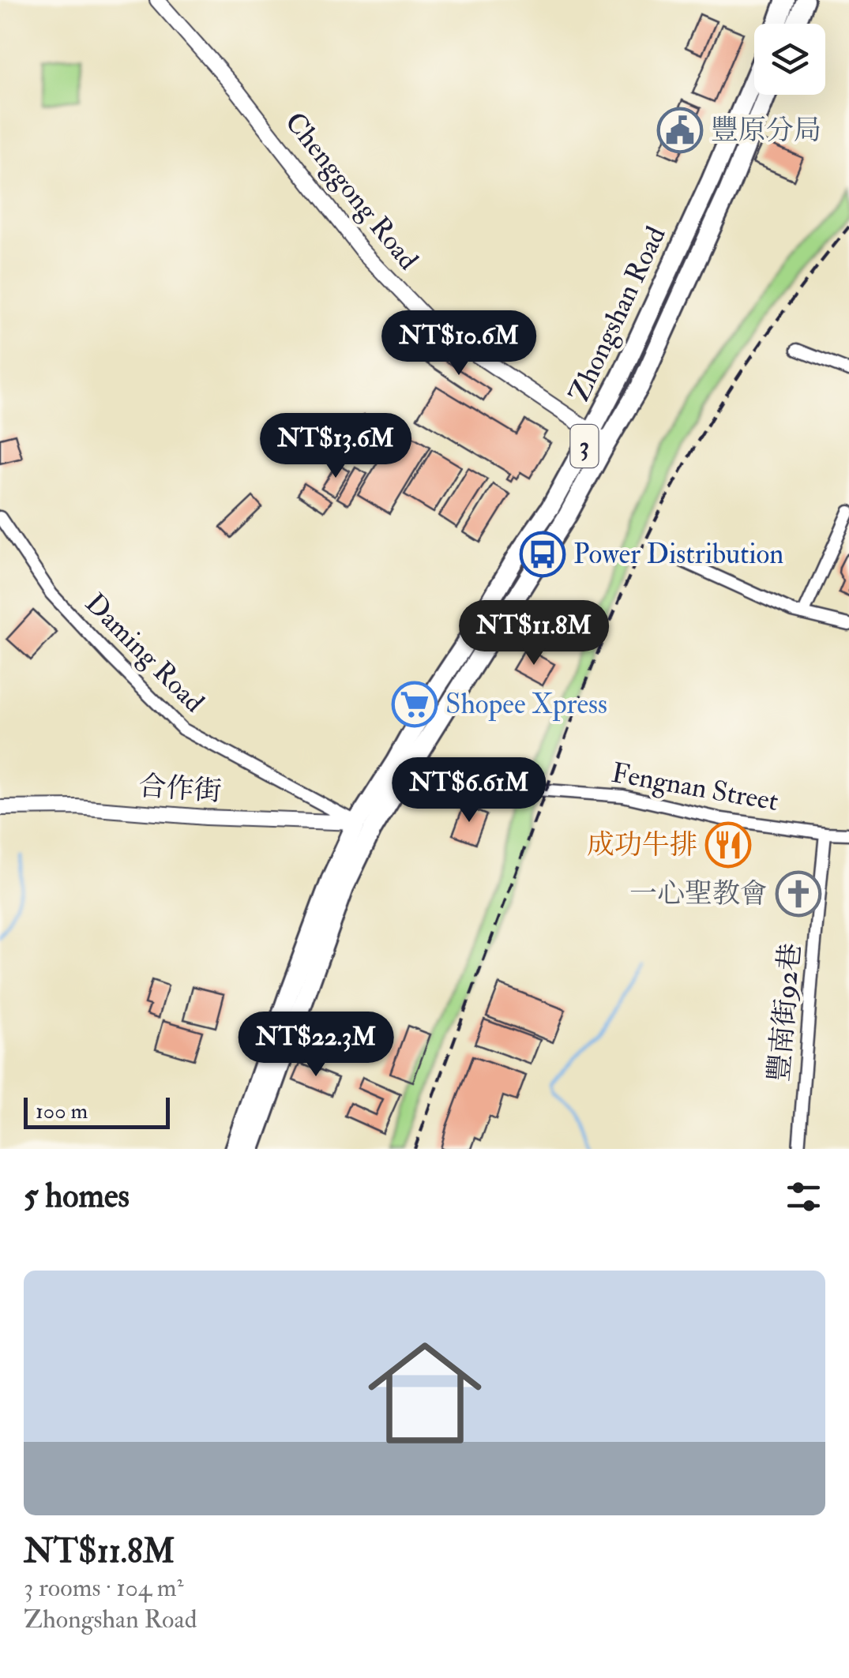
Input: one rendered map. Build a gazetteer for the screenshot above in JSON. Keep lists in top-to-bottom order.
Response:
{
  "streets": {
    "main road": ["Zhongshan Road", "3"],
    "street": [
      "Chenggong Road",
      "Daming Road",
      "Fengnan Street",
      "合作街",
      "豐南街92巷"
    ]
  },
  "crossings": [
    ["Chenggong Road", "Zhongshan Road"],
    ["Zhongshan Road", "Daming Road"],
    ["Zhongshan Road", "Fengnan Street"],
    ["Zhongshan Road", "合作街"],
    ["Daming Road", "合作街"],
    ["Fengnan Street", "豐南街92巷"]
  ],
  "places": {
    "public building": ["豐原分局"],
    "bus stop": ["Power Distribution"],
    "supermarket": ["Shopee Xpress"],
    "restaurant": ["成功牛排"],
    "church": ["一心聖教會"]
  },
  "scale_bar": "100 m",
  "page": {
    "price": [
      "NT$10.6M",
      "NT$13.6M",
      "NT$11.8M",
      "NT$6.61M",
      "NT$22.3M"
    ],
    "scale": "100 m",
    "heading": "5 homes",
    "list": [
      {
        "name": "NT$11.8M",
        "note": "3 rooms · 104 m² · Zhongshan Road"
      }
    ]
  }
}
